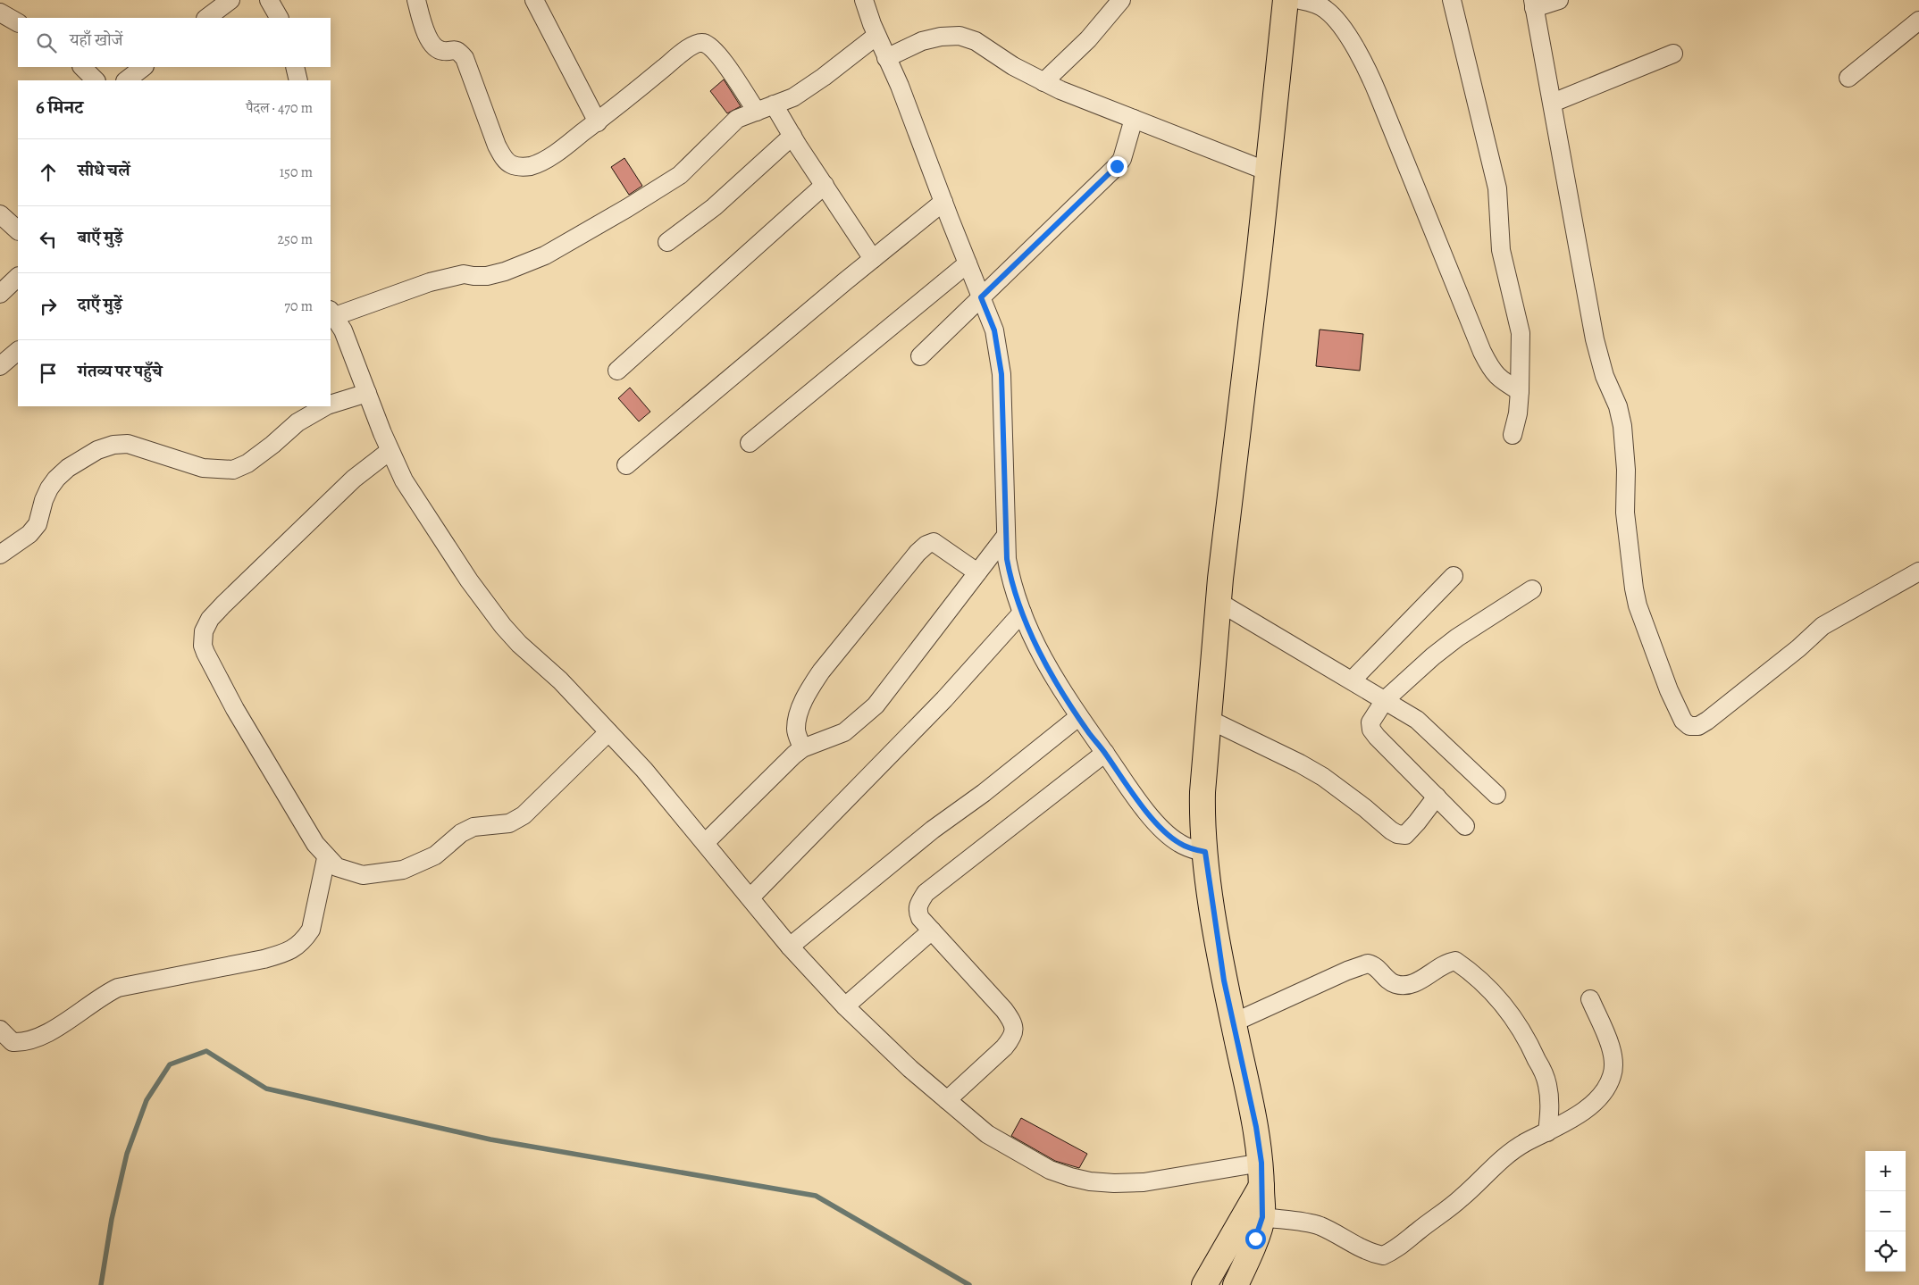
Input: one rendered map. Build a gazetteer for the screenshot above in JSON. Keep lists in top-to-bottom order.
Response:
{
  "page": {
    "search": "यहाँ खोजें",
    "heading": ["6 मिनट", "पैदल · 470 m"],
    "list": [
      ["सीधे चलें", "150 m"],
      ["बाएँ मुड़ें", "250 m"],
      ["दाएँ मुड़ें", "70 m"],
      "गंतव्य पर पहुँचे"
    ],
    "map_buttons": ["+", "−"]
  }
}
